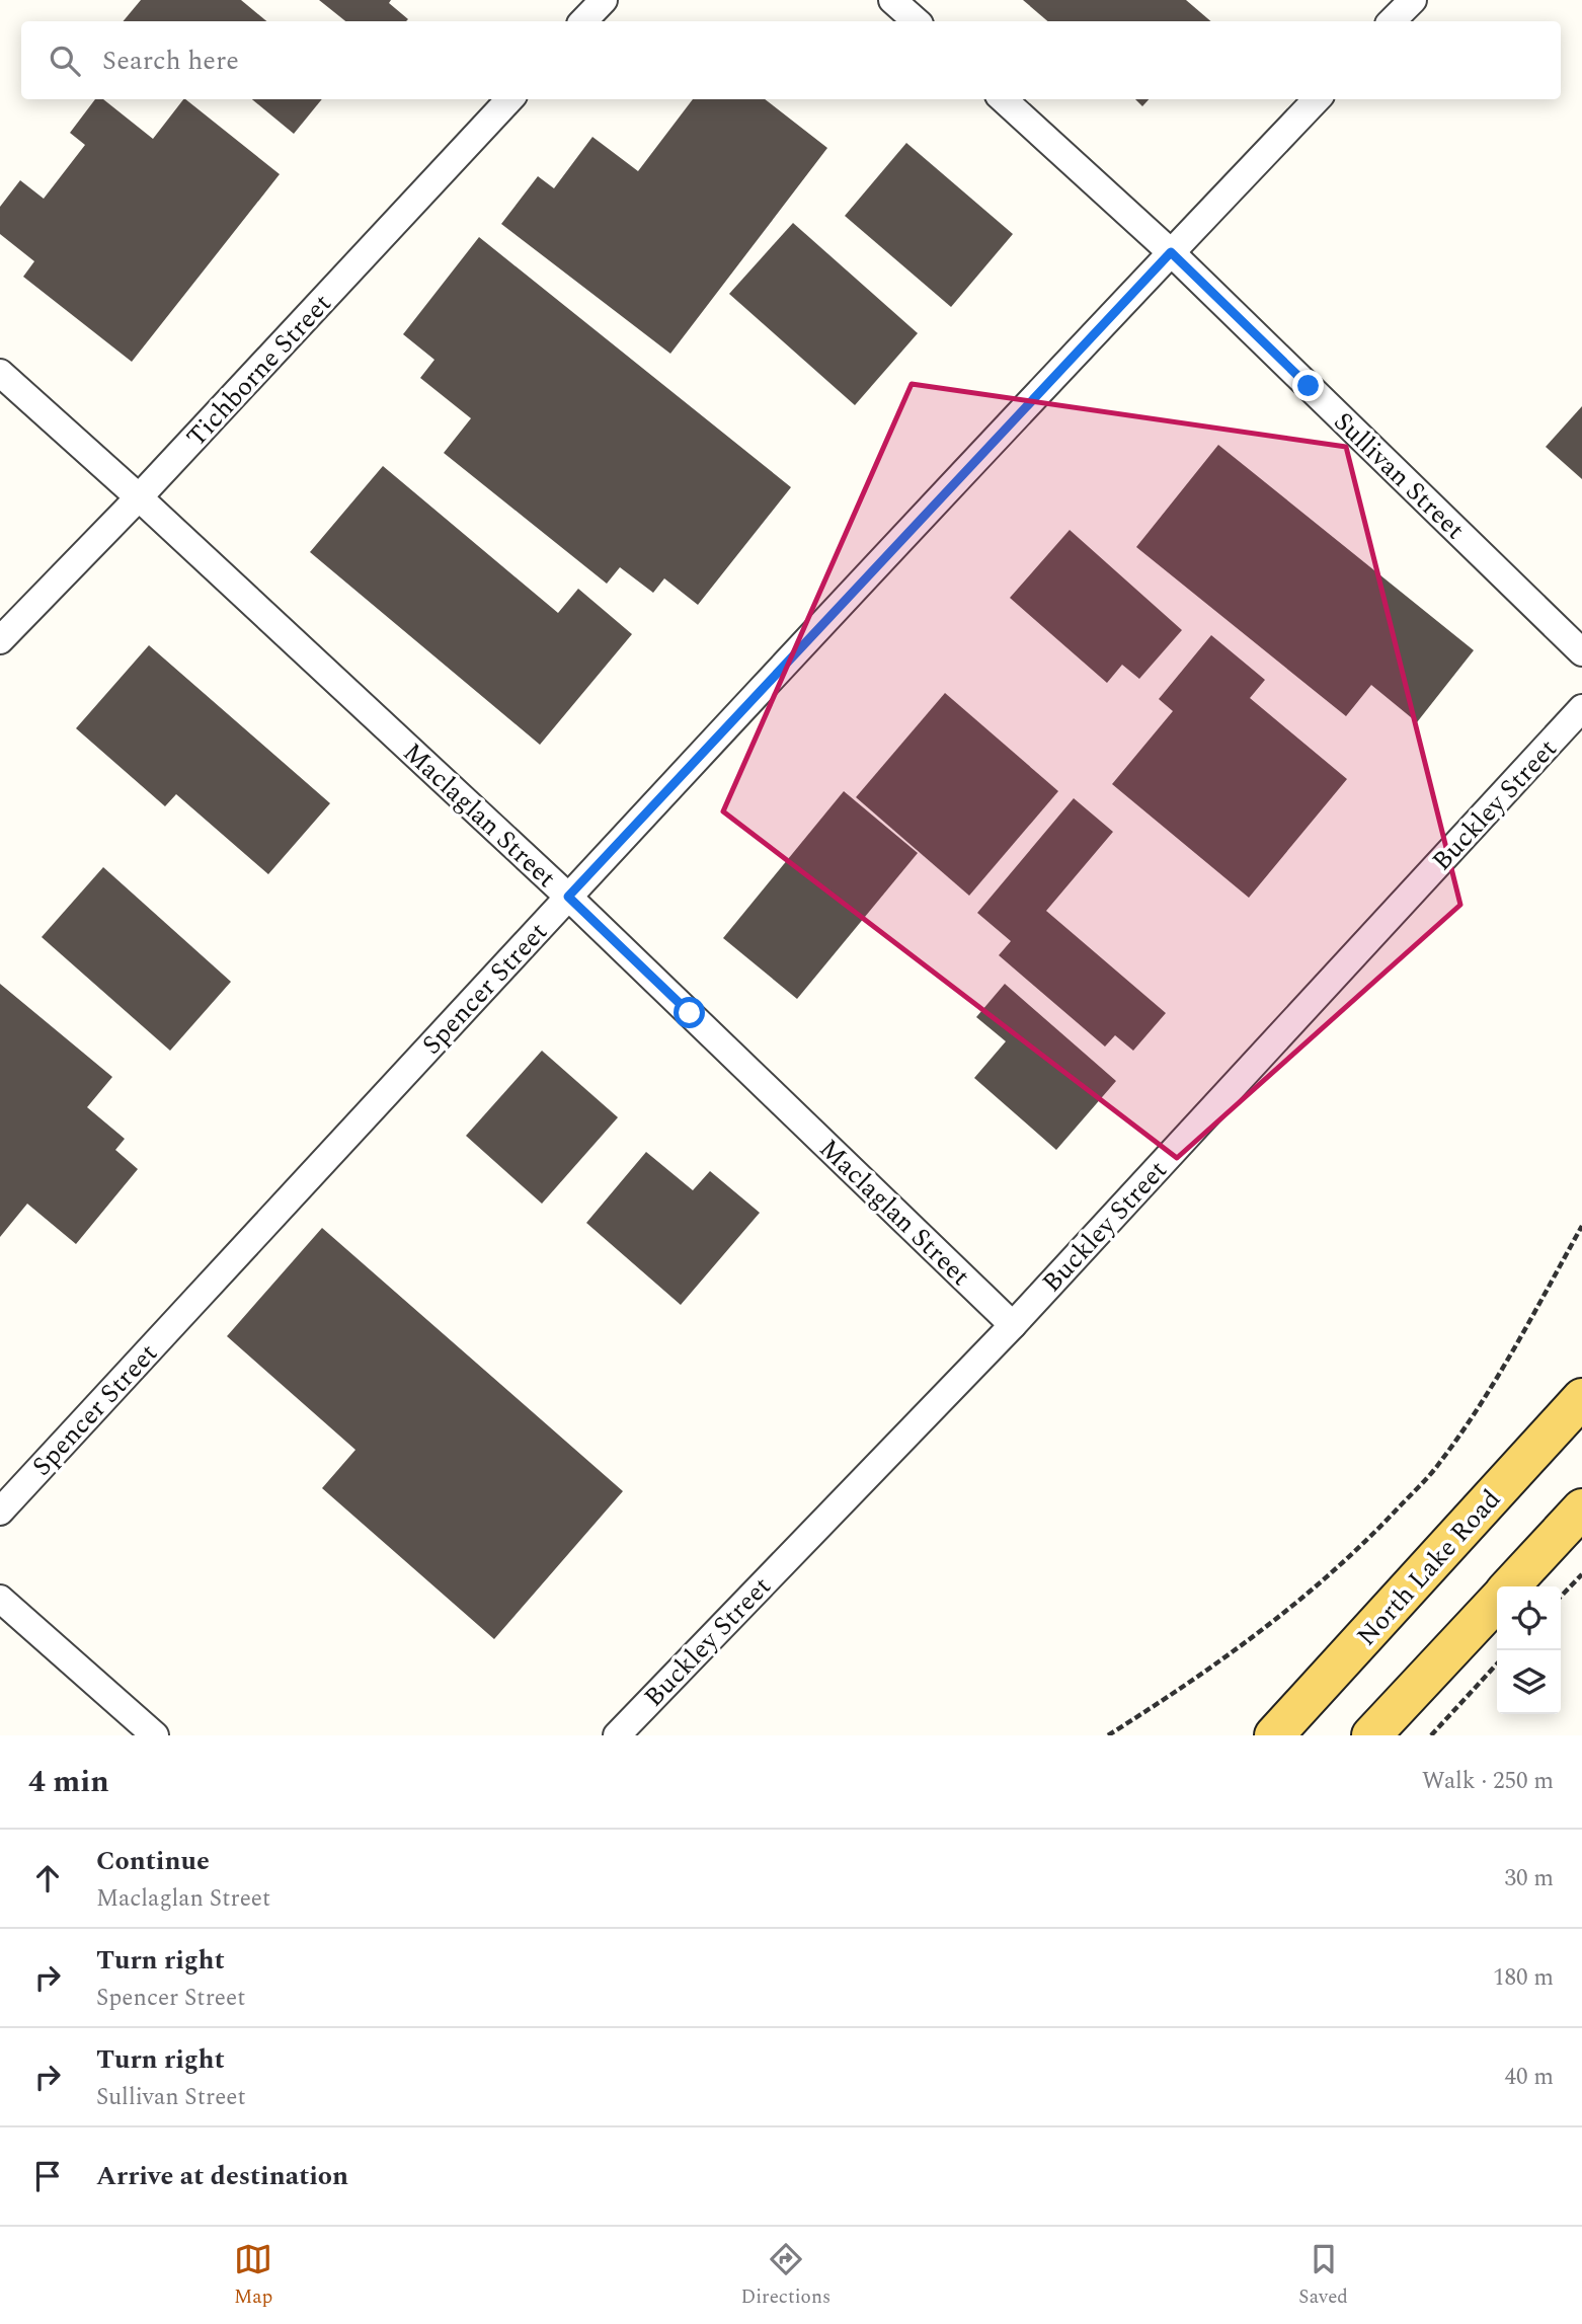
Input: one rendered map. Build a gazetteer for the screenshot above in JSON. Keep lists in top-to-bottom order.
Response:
{
  "streets": {
    "main road": ["North Lake Road"],
    "street": [
      "Tichborne Street",
      "Sullivan Street",
      "Buckley Street",
      "Maclaglan Street",
      "Spencer Street"
    ]
  },
  "crossings": [
    ["Tichborne Street", "Maclaglan Street"],
    ["Sullivan Street", "Spencer Street"],
    ["Buckley Street", "Maclaglan Street"],
    ["Maclaglan Street", "Spencer Street"]
  ],
  "page": {
    "search": "Search here",
    "heading": ["4 min", "Walk · 250 m"],
    "list": [
      ["Continue", "Maclaglan Street", "30 m"],
      ["Turn right", "Spencer Street", "180 m"],
      ["Turn right", "Sullivan Street", "40 m"],
      "Arrive at destination"
    ],
    "nav": ["Map", "Directions", "Saved"]
  }
}
